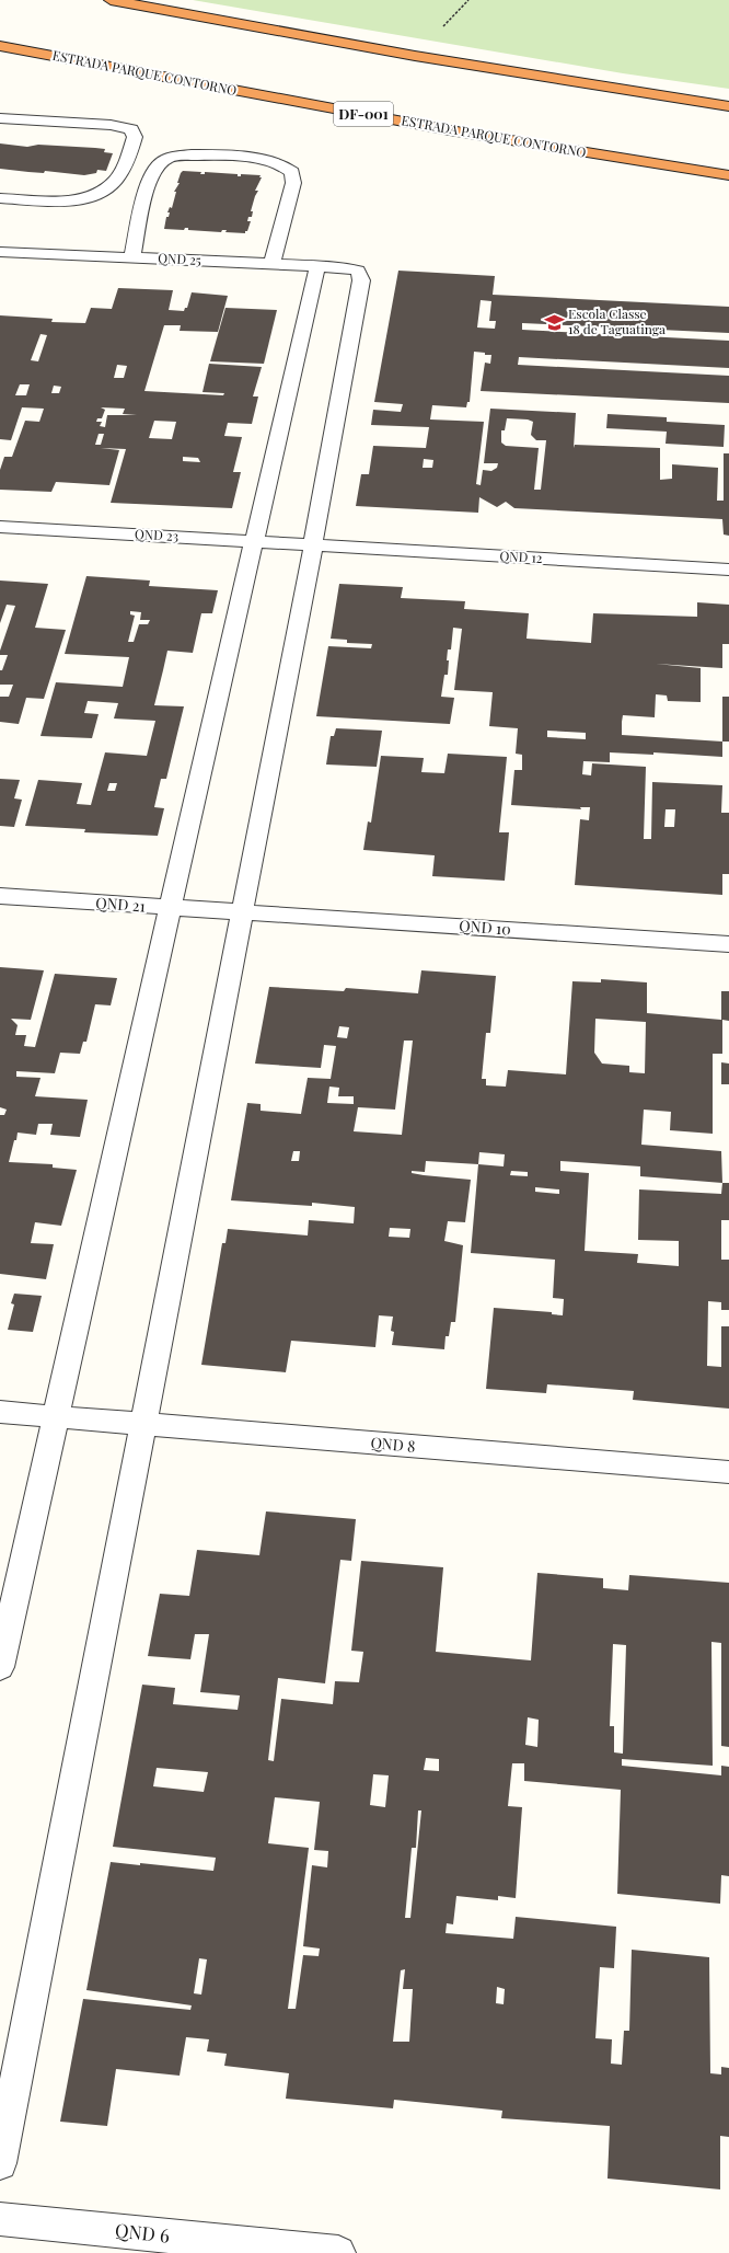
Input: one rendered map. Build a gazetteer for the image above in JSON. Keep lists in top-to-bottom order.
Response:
{
  "streets": {
    "highway": ["ESTRADA PARQUE CONTORNO", "DF-001"],
    "street": [
      "QND 25",
      "QND 23",
      "QND 12",
      "QND 21",
      "QND 10",
      "QND 8",
      "QND 6"
    ]
  },
  "crossings": [
    ["QND 25", "QND 23"],
    ["QND 25", "QND 12"],
    ["QND 23", "QND 12"],
    ["QND 21", "QND 10"]
  ],
  "places": {
    "school or university": ["Escola Classe 18 de Taguatinga"]
  }
}
